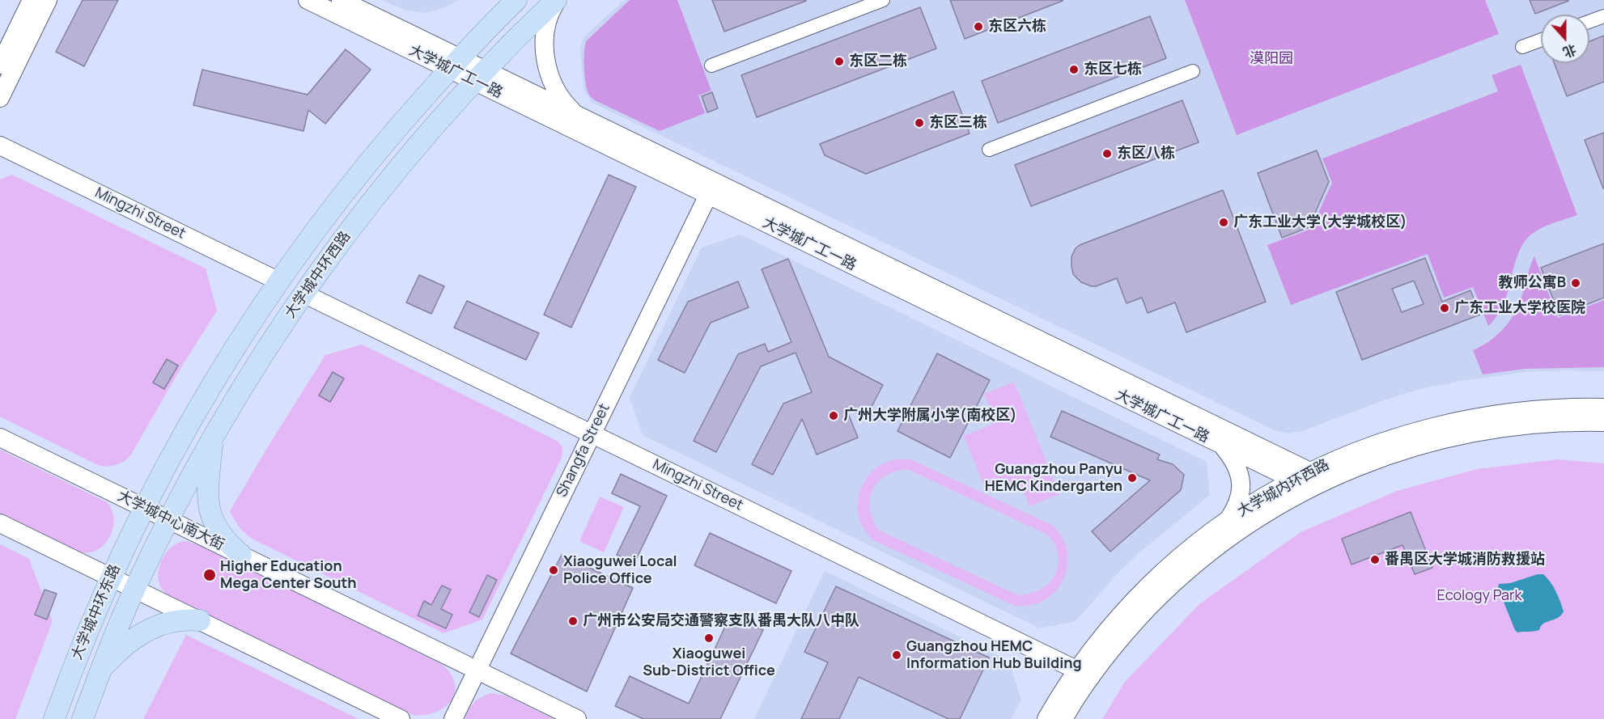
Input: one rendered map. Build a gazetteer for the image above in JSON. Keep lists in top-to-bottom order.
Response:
{
  "streets": {
    "main road": [
      "大学城广工一路",
      "Mingzhi Street",
      "大学城中环西路",
      "Shangfa Street",
      "大学城内环西路",
      "大学城中心南大街",
      "大学城中环东路"
    ]
  },
  "crossings": [
    ["大学城广工一路", "大学城中环西路"],
    ["大学城广工一路", "Shangfa Street"],
    ["大学城广工一路", "大学城内环西路"],
    ["Mingzhi Street", "大学城中环西路"],
    ["Mingzhi Street", "Shangfa Street"],
    ["Mingzhi Street", "大学城内环西路"],
    ["大学城中环西路", "大学城中心南大街"],
    ["大学城中环西路", "大学城中环东路"],
    ["Shangfa Street", "大学城中心南大街"],
    ["大学城中心南大街", "大学城中环东路"]
  ],
  "parks": ["漠阳园", "Ecology Park"],
  "places": [
    "东区六栋",
    "东区二栋",
    "东区七栋",
    "东区三栋",
    "东区八栋",
    "广东工业大学(大学城校区)",
    "教师公寓B",
    "广东工业大学校医院",
    "广州大学附属小学(南校区)",
    "Guangzhou Panyu HEMC Kindergarten",
    "番禺区大学城消防救援站",
    "Xiaoguwei Local Police Office",
    "Higher Education Mega Center South",
    "广州市公安局交通警察支队番禺大队八中队",
    "Xiaoguwei Sub-District Office",
    "Guangzhou HEMC Information Hub Building"
  ],
  "north": "bottom"
}
